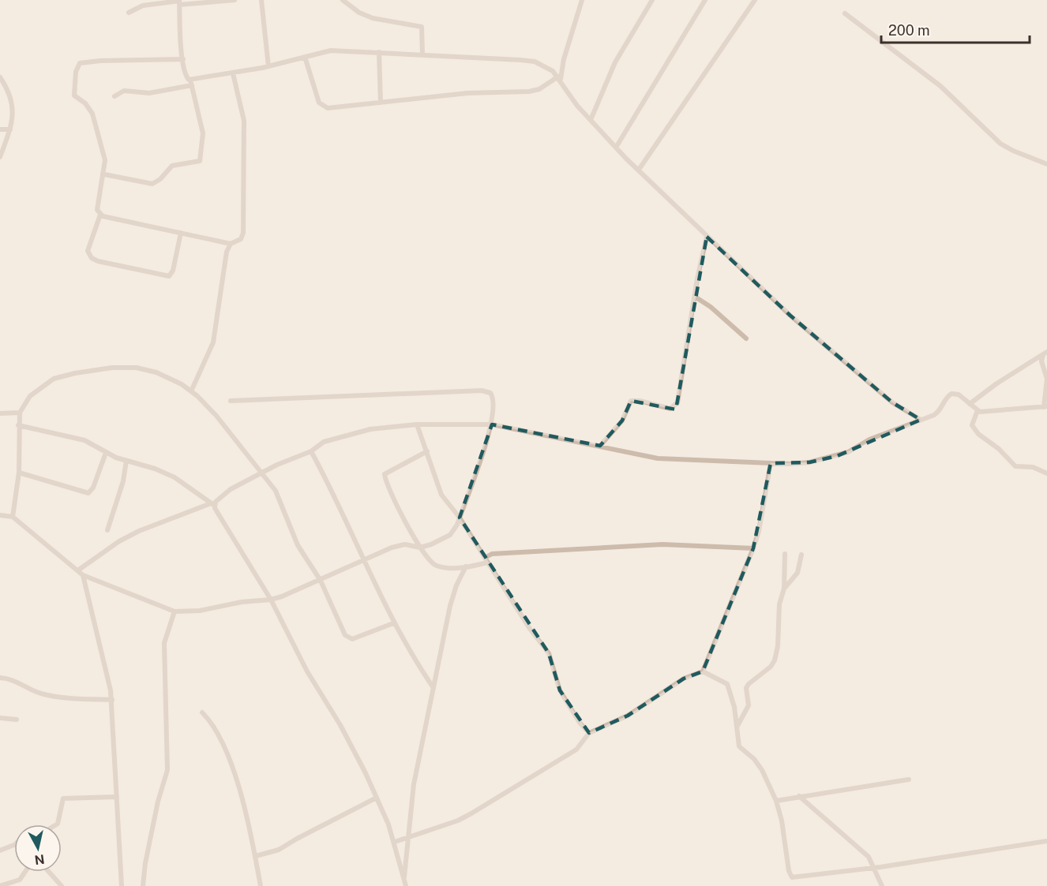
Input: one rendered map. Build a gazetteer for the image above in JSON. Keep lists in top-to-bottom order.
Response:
{
  "scale_bar": "200 m",
  "north": "bottom"
}
